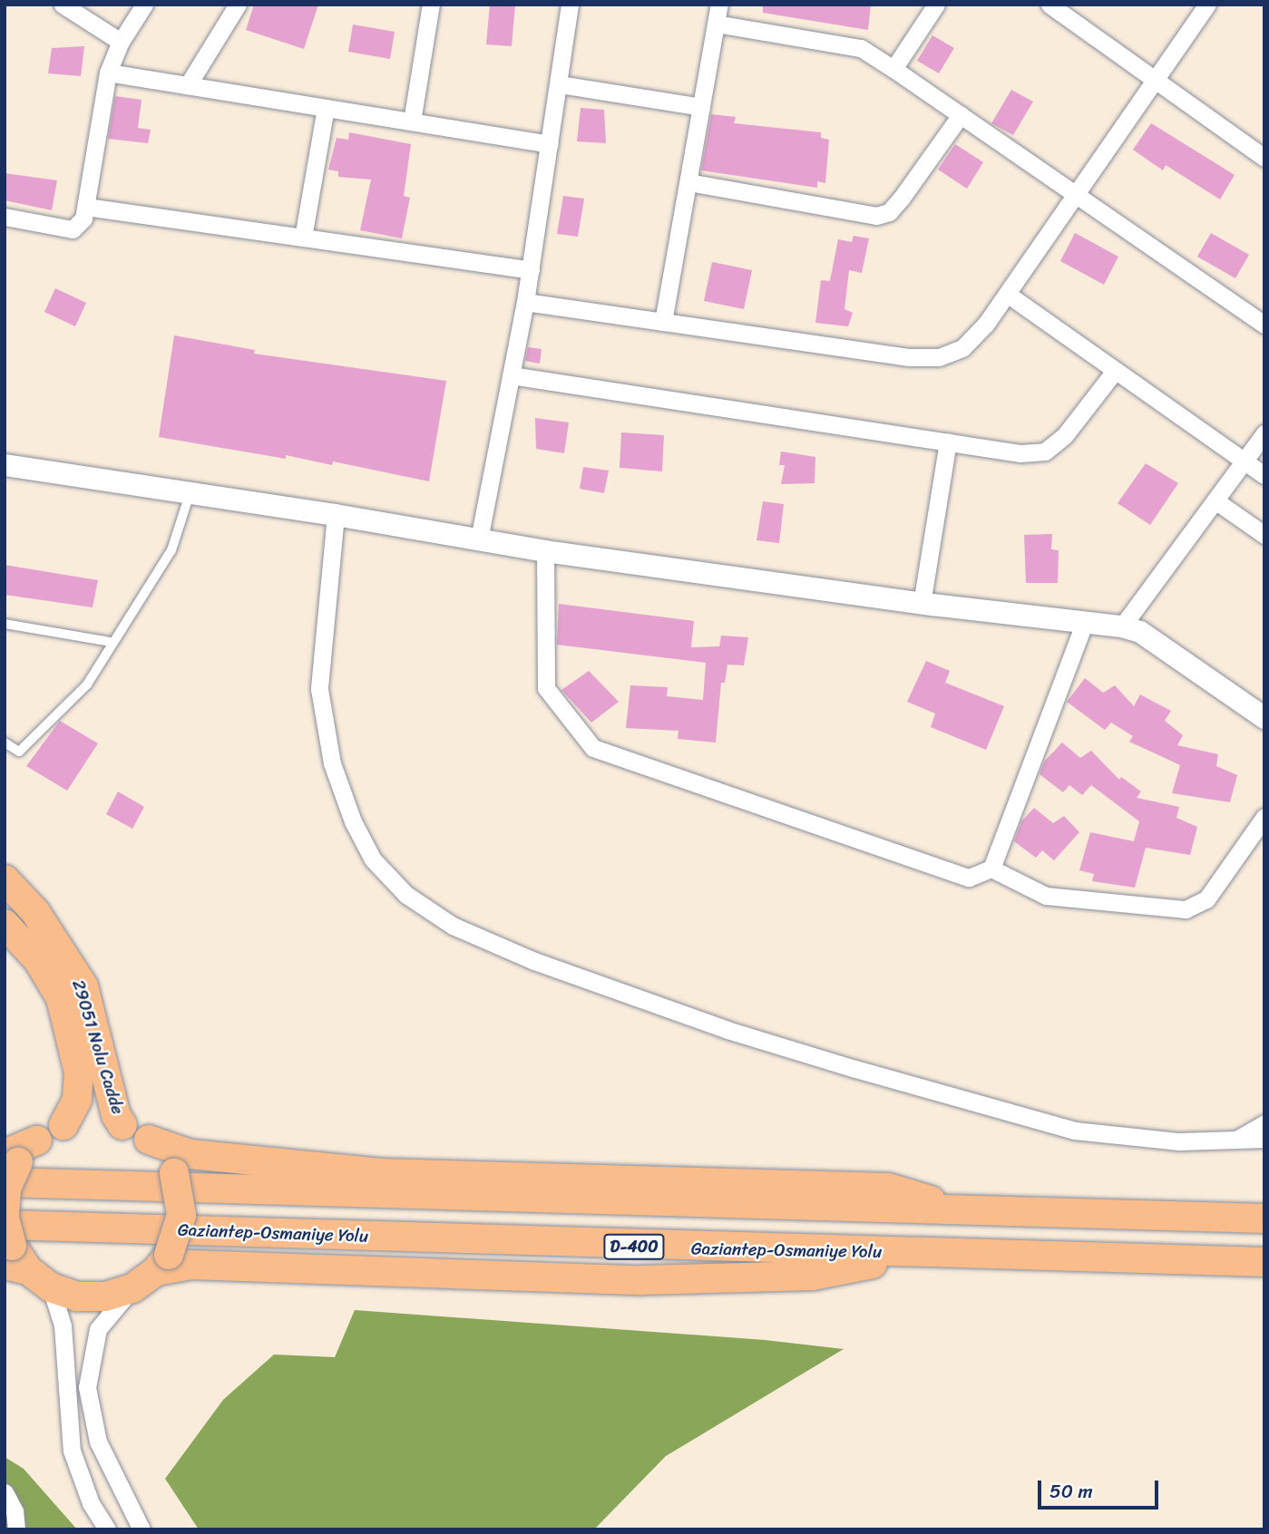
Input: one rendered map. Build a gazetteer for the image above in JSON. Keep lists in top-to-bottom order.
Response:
{
  "streets": {
    "main road": ["29051 Nolu Cadde", "Gaziantep-Osmaniye Yolu", "D-400"]
  },
  "scale_bar": "50 m"
}
